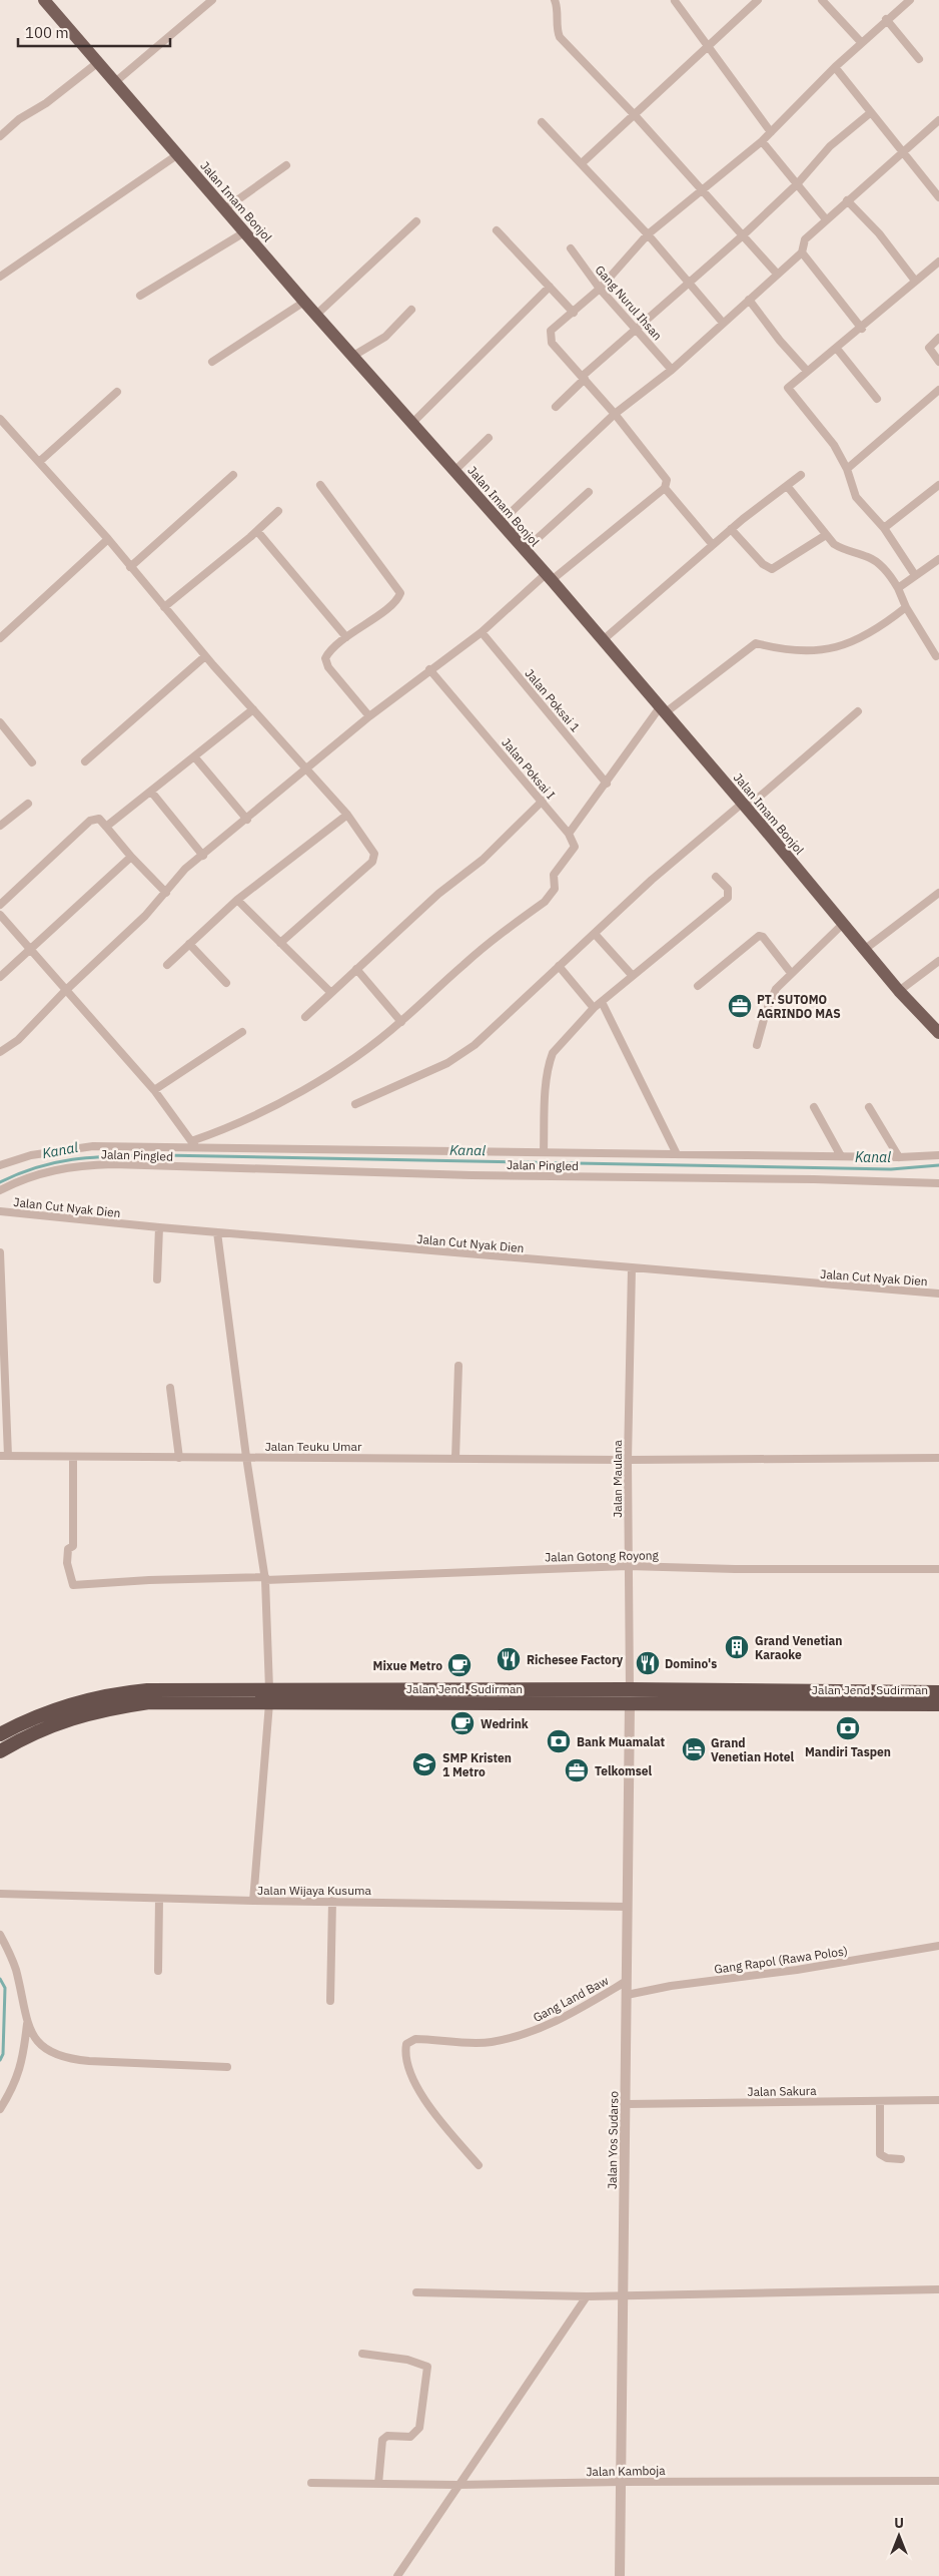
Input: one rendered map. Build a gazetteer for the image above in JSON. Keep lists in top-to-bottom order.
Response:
{
  "streets": {
    "highway": ["Jalan Jend. Sudirman"],
    "main road": ["Jalan Imam Bonjol"],
    "street": [
      "Gang Nurul Ihsan",
      "Jalan Poksai 1",
      "Jalan Poksai I",
      "Jalan Pingled",
      "Jalan Cut Nyak Dien",
      "Jalan Teuku Umar",
      "Jalan Maulana",
      "Jalan Gotong Royong",
      "Jalan Wijaya Kusuma",
      "Gang Rapol (Rawa Polos)",
      "Gang Land Baw",
      "Jalan Sakura",
      "Jalan Yos Sudarso",
      "Jalan Kamboja"
    ]
  },
  "crossings": [
    ["Jalan Cut Nyak Dien", "Jalan Maulana"],
    ["Jalan Teuku Umar", "Jalan Maulana"],
    ["Jalan Teuku Umar", "Jalan Gotong Royong"],
    ["Jalan Maulana", "Jalan Gotong Royong"],
    ["Jalan Maulana", "Jalan Jend. Sudirman"],
    ["Jalan Jend. Sudirman", "Jalan Yos Sudarso"],
    ["Jalan Wijaya Kusuma", "Jalan Yos Sudarso"],
    ["Gang Rapol (Rawa Polos)", "Jalan Yos Sudarso"],
    ["Gang Land Baw", "Jalan Yos Sudarso"],
    ["Jalan Sakura", "Jalan Yos Sudarso"],
    ["Jalan Yos Sudarso", "Jalan Kamboja"]
  ],
  "water": ["Kanal"],
  "places": {
    "office": ["PT. SUTOMO AGRINDO MAS", "Telkomsel"],
    "building": ["Grand Venetian Karaoke"],
    "restaurant": ["Richesee Factory", "Domino's"],
    "cafe": ["Mixue Metro", "Wedrink"],
    "bank": ["Mandiri Taspen", "Bank Muamalat"],
    "hotel": ["Grand Venetian Hotel"],
    "school or university": ["SMP Kristen 1 Metro"]
  },
  "scale_bar": "100 m",
  "north": "top"
}
